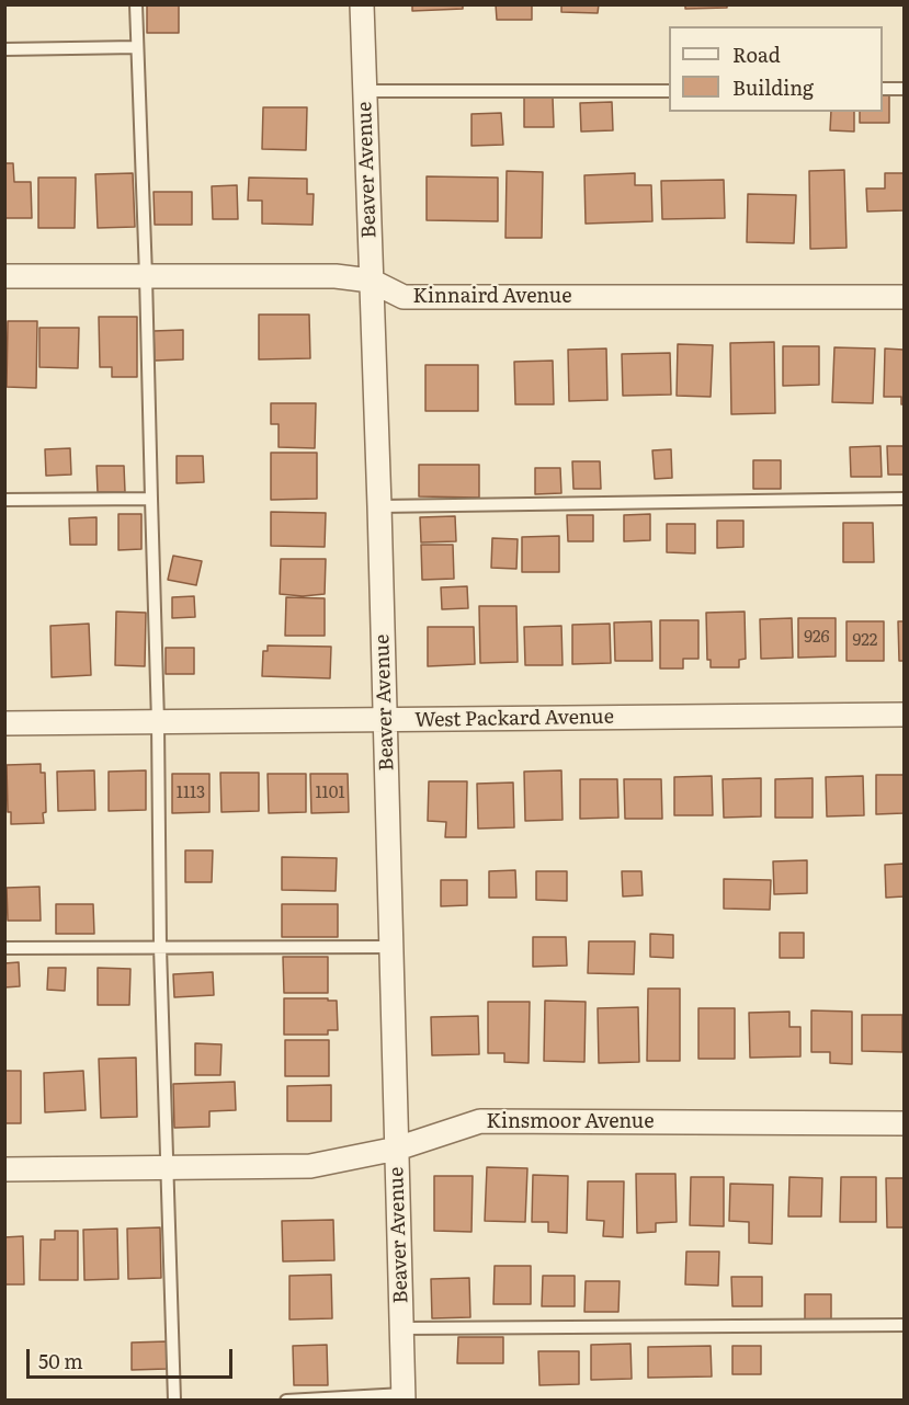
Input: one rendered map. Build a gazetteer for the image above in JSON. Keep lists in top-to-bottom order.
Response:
{
  "streets": {
    "street": [
      "Beaver Avenue",
      "Kinnaird Avenue",
      "West Packard Avenue",
      "Kinsmoor Avenue"
    ]
  },
  "crossings": [
    ["Beaver Avenue", "Kinnaird Avenue"],
    ["Beaver Avenue", "West Packard Avenue"],
    ["Beaver Avenue", "Kinsmoor Avenue"]
  ],
  "house_numbers": [
    "926",
    "922",
    "1113",
    "1101"
  ],
  "legend": ["Road", "Building"],
  "scale_bar": "50 m"
}
